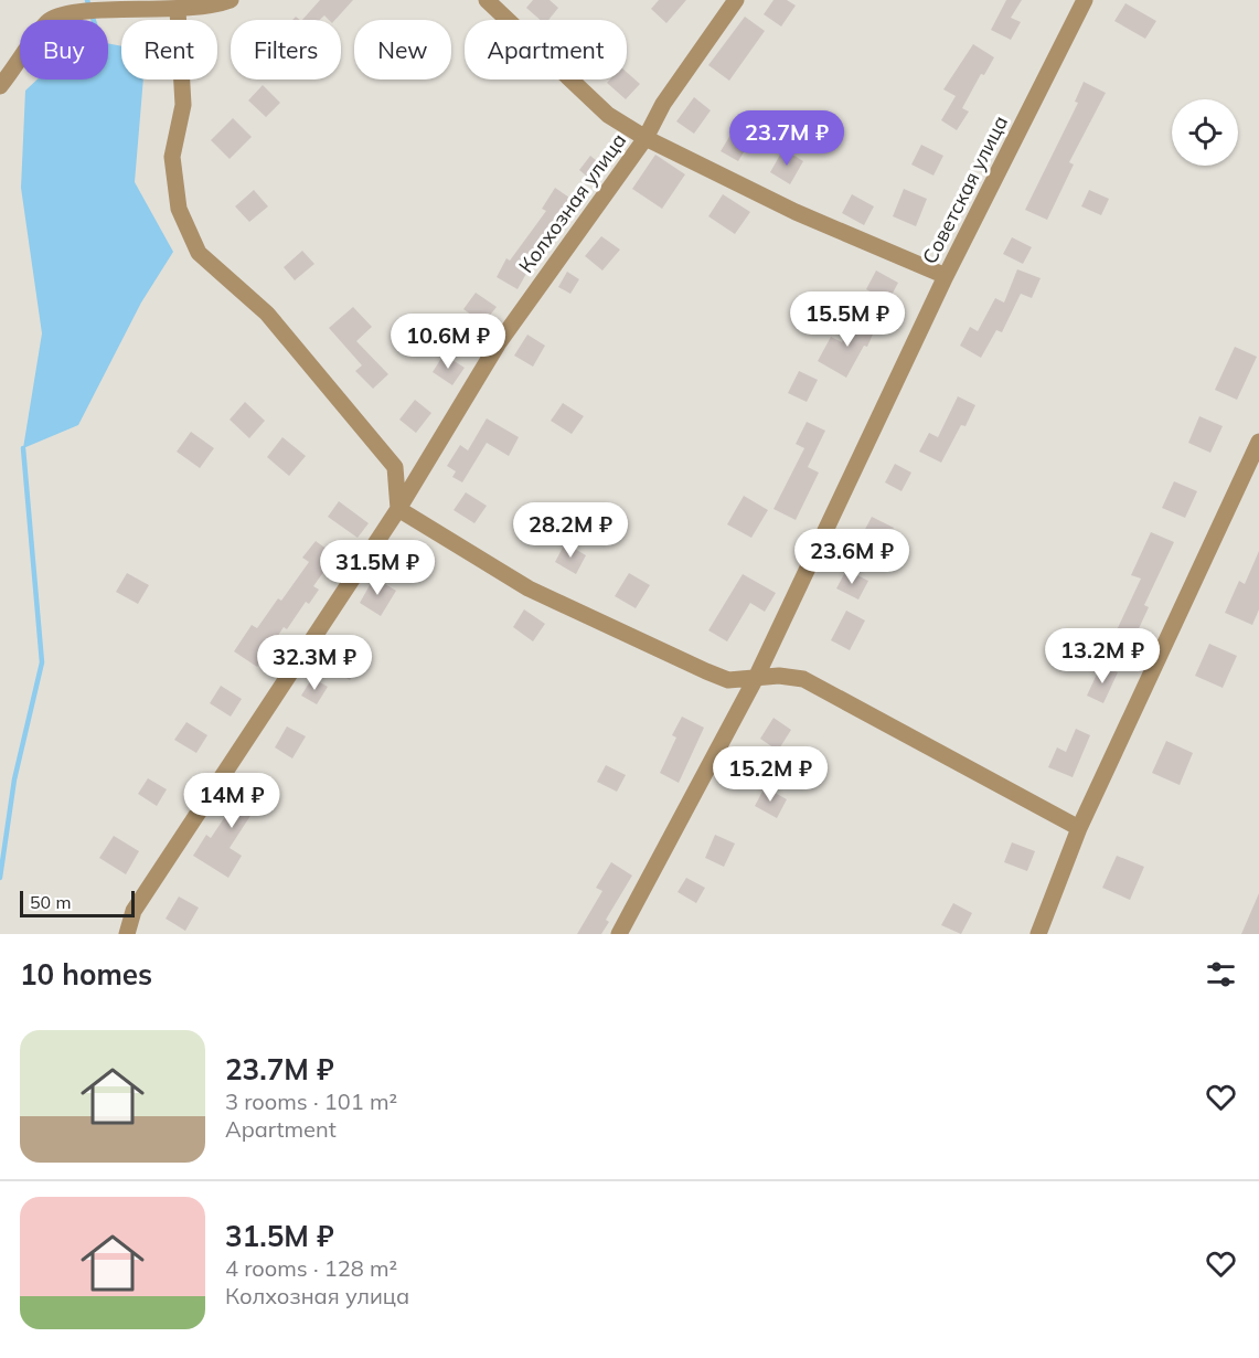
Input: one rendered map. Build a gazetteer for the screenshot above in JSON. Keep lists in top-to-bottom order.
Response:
{
  "streets": {
    "street": ["Советская улица", "Колхозная улица"]
  },
  "scale_bar": "50 m",
  "page": {
    "chip": [
      "Buy",
      "Rent",
      "Filters",
      "New",
      "Apartment"
    ],
    "price": [
      "23.7M ₽",
      "15.5M ₽",
      "10.6M ₽",
      "28.2M ₽",
      "23.6M ₽",
      "31.5M ₽",
      "13.2M ₽",
      "32.3M ₽",
      "15.2M ₽",
      "14M ₽"
    ],
    "scale": "50 m",
    "heading": "10 homes",
    "list": [
      {
        "name": "23.7M ₽",
        "note": "3 rooms · 101 m² · Apartment"
      },
      {
        "name": "31.5M ₽",
        "note": "4 rooms · 128 m² · Колхозная улица"
      }
    ]
  }
}
